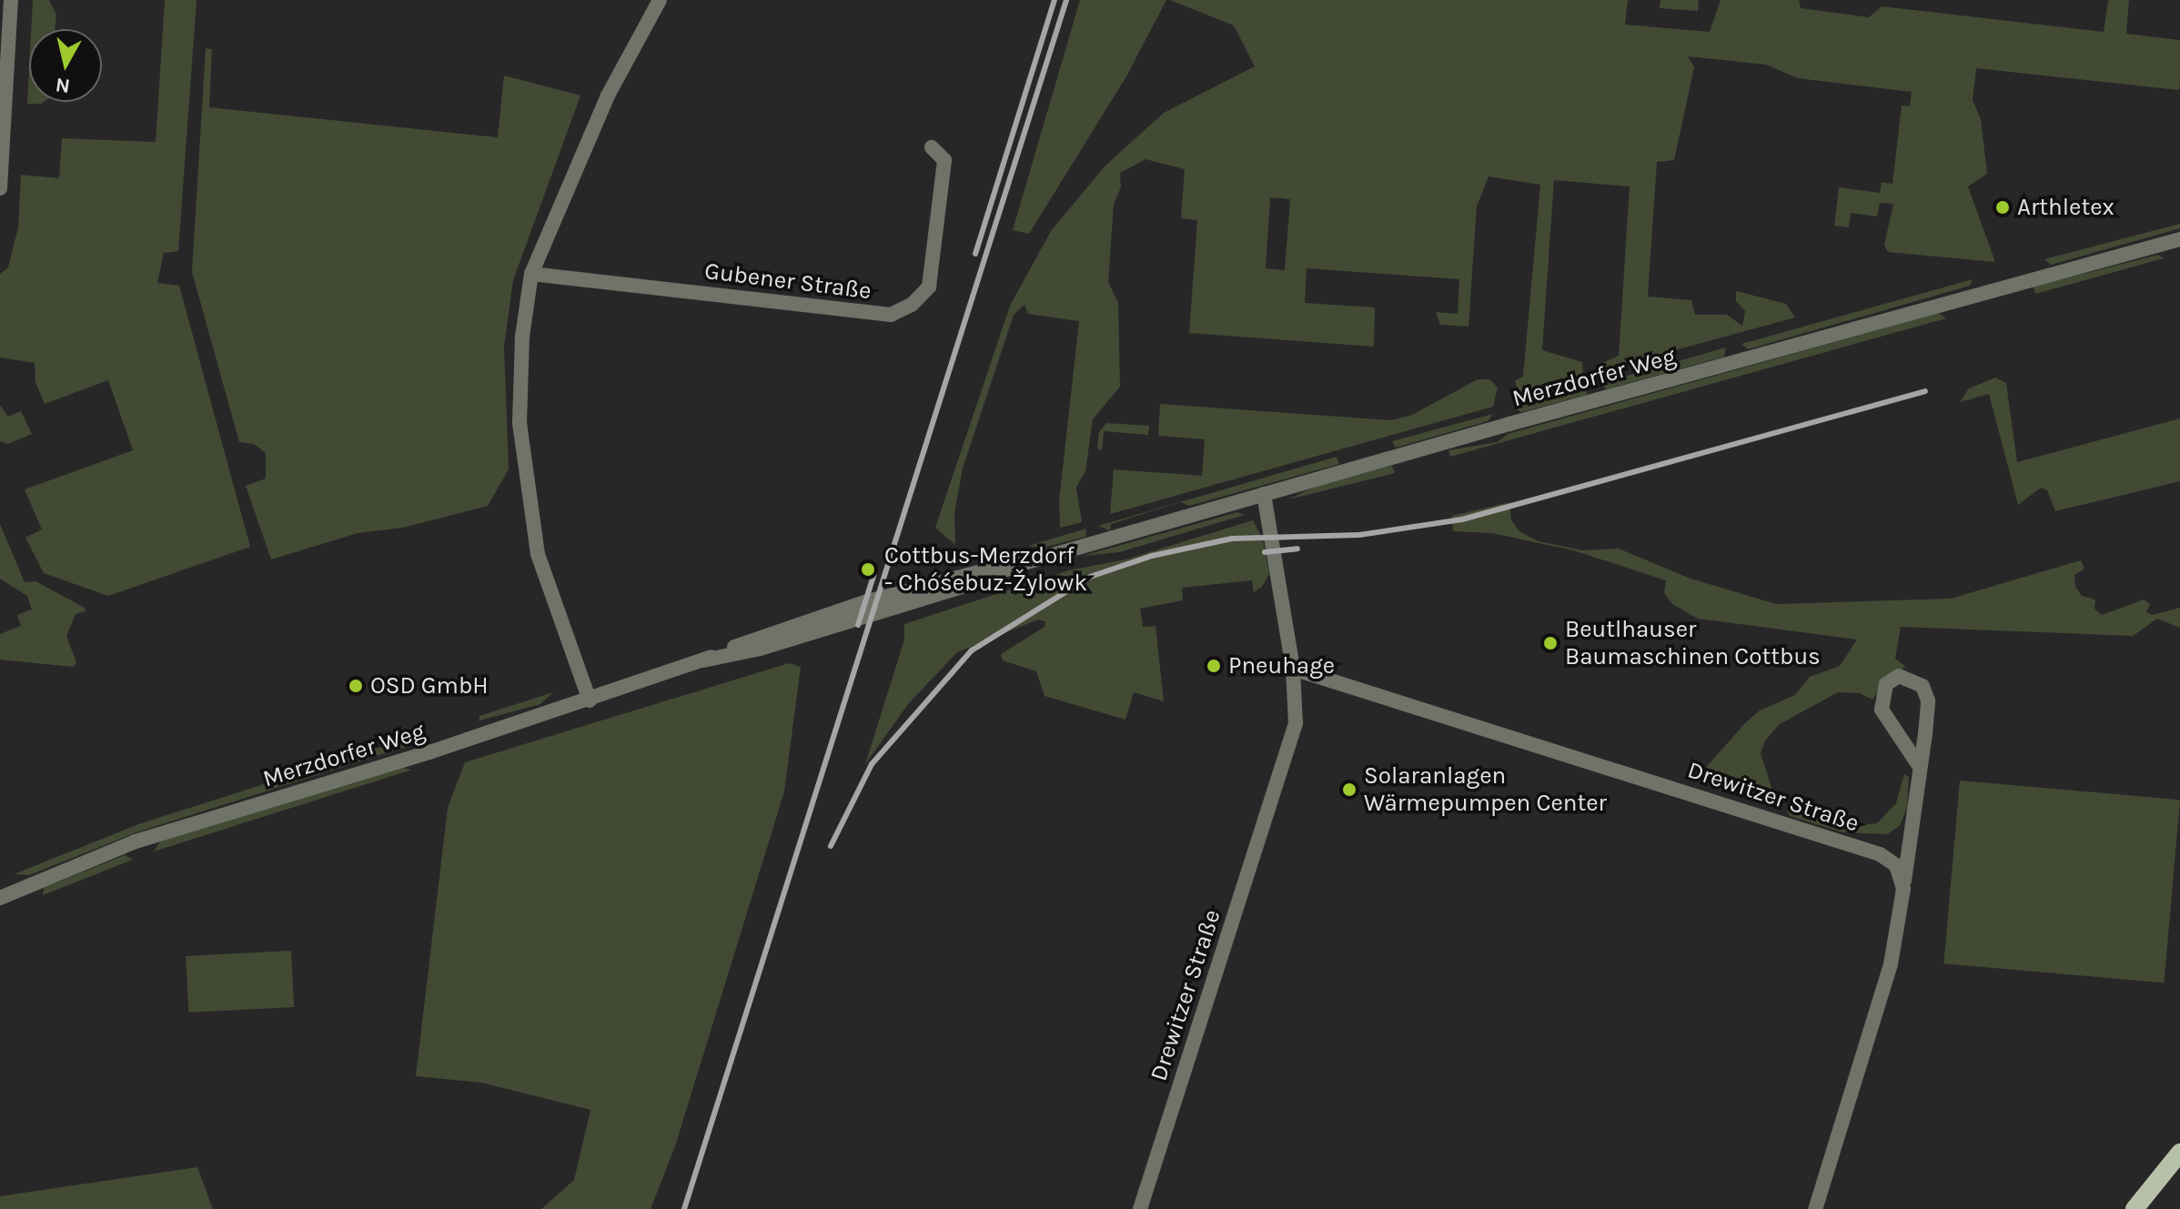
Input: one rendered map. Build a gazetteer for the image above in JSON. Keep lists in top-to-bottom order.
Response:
{
  "streets": {
    "street": ["Gubener Straße", "Merzdorfer Weg", "Drewitzer Straße"]
  },
  "crossings": [
    ["Merzdorfer Weg", "Drewitzer Straße"]
  ],
  "places": [
    "Arthletex",
    "Cottbus-Merzdorf - Chóśebuz-Žylowk",
    "Beutlhauser Baumaschinen Cottbus",
    "Pneuhage",
    "OSD GmbH",
    "Solaranlagen Wärmepumpen Center"
  ],
  "north": "bottom"
}
